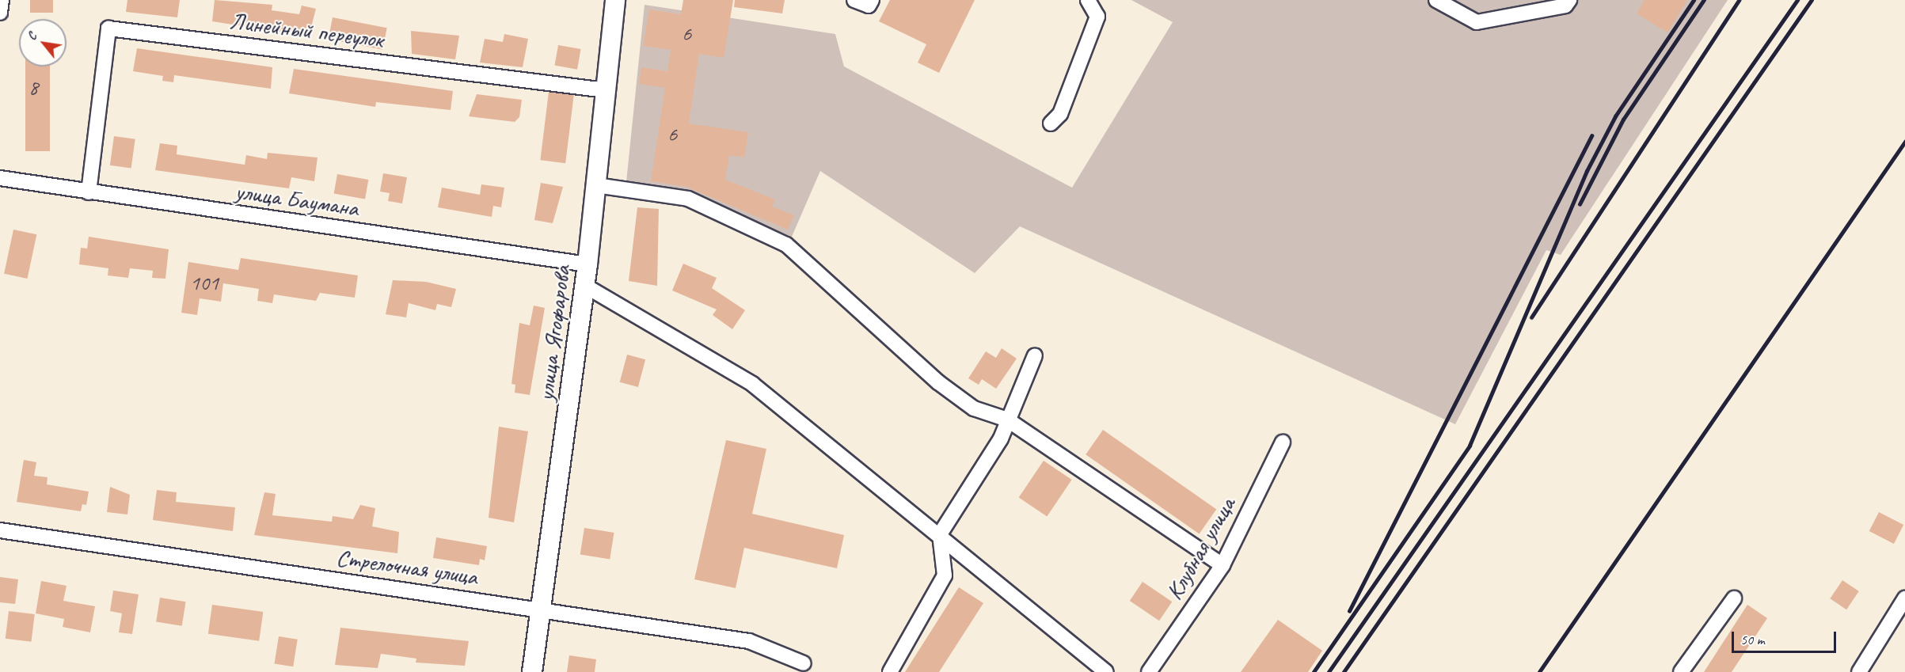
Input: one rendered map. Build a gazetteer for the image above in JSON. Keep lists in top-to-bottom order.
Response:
{
  "streets": {
    "main road": ["улица Ягофарова"],
    "street": [
      "Линейный переулок",
      "улица Баумана",
      "Клубная улица",
      "Стрелочная улица"
    ]
  },
  "crossings": [
    ["Линейный переулок", "улица Баумана"],
    ["Линейный переулок", "улица Ягофарова"],
    ["улица Баумана", "улица Ягофарова"],
    ["улица Ягофарова", "Стрелочная улица"]
  ],
  "house_numbers": [
    "6",
    "8",
    "6",
    "101"
  ],
  "scale_bar": "50 m",
  "north": "top left"
}
